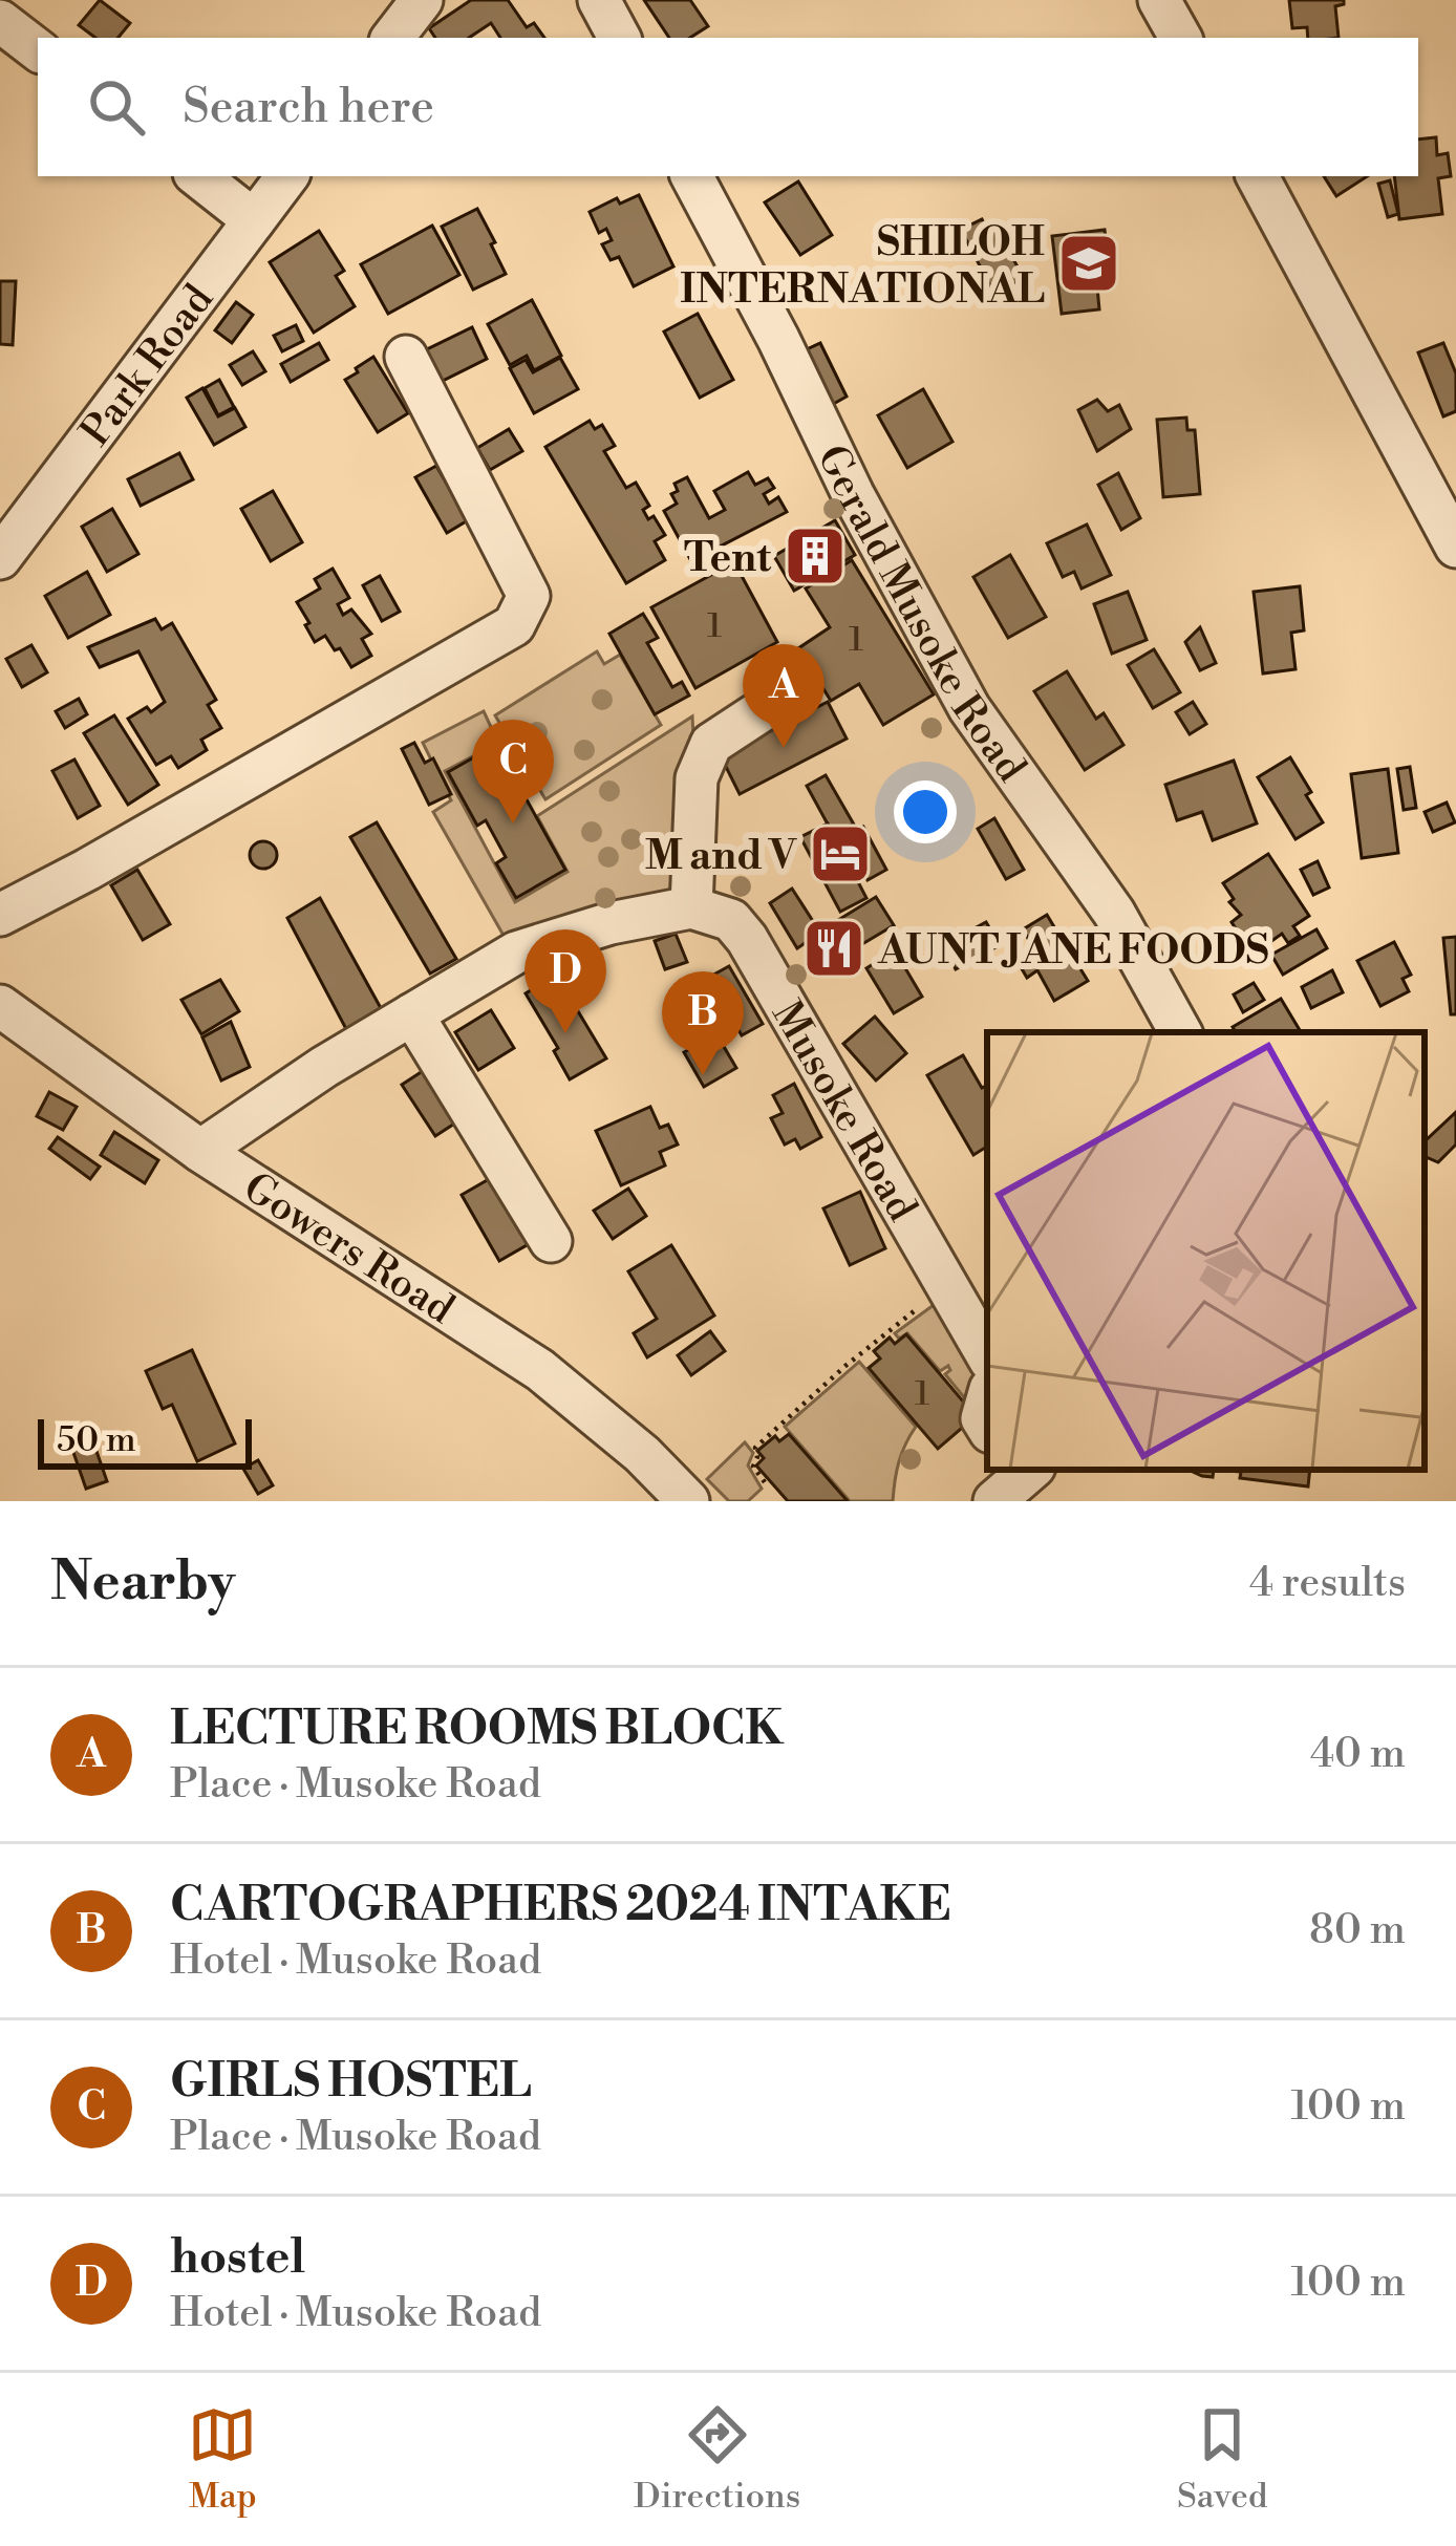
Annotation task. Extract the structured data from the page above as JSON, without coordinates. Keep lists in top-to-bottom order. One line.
{"streets":{"street":["Park Road","Gerald Musoke Road","Musoke Road","Gowers Road"]},"places":{"school or university":["SHILOH INTERNATIONAL"],"building":["Tent"],"hotel":["M and V"],"restaurant":["AUNT JANE FOODS"]},"house_numbers":["1","1","1"],"scale_bar":"50 m","page":{"search":"Search here","pins":["A","C","D","B"],"scale":"50 m","heading":["Nearby","4 results"],"list":[{"mark":"A","name":"LECTURE ROOMS BLOCK","note":"Place · Musoke Road","value":"40 m"},{"mark":"B","name":"CARTOGRAPHERS 2024 INTAKE","note":"Hotel · Musoke Road","value":"80 m"},{"mark":"C","name":"GIRLS HOSTEL","note":"Place · Musoke Road","value":"100 m"},{"mark":"D","name":"hostel","note":"Hotel · Musoke Road","value":"100 m"}],"nav":["Map","Directions","Saved"]}}
